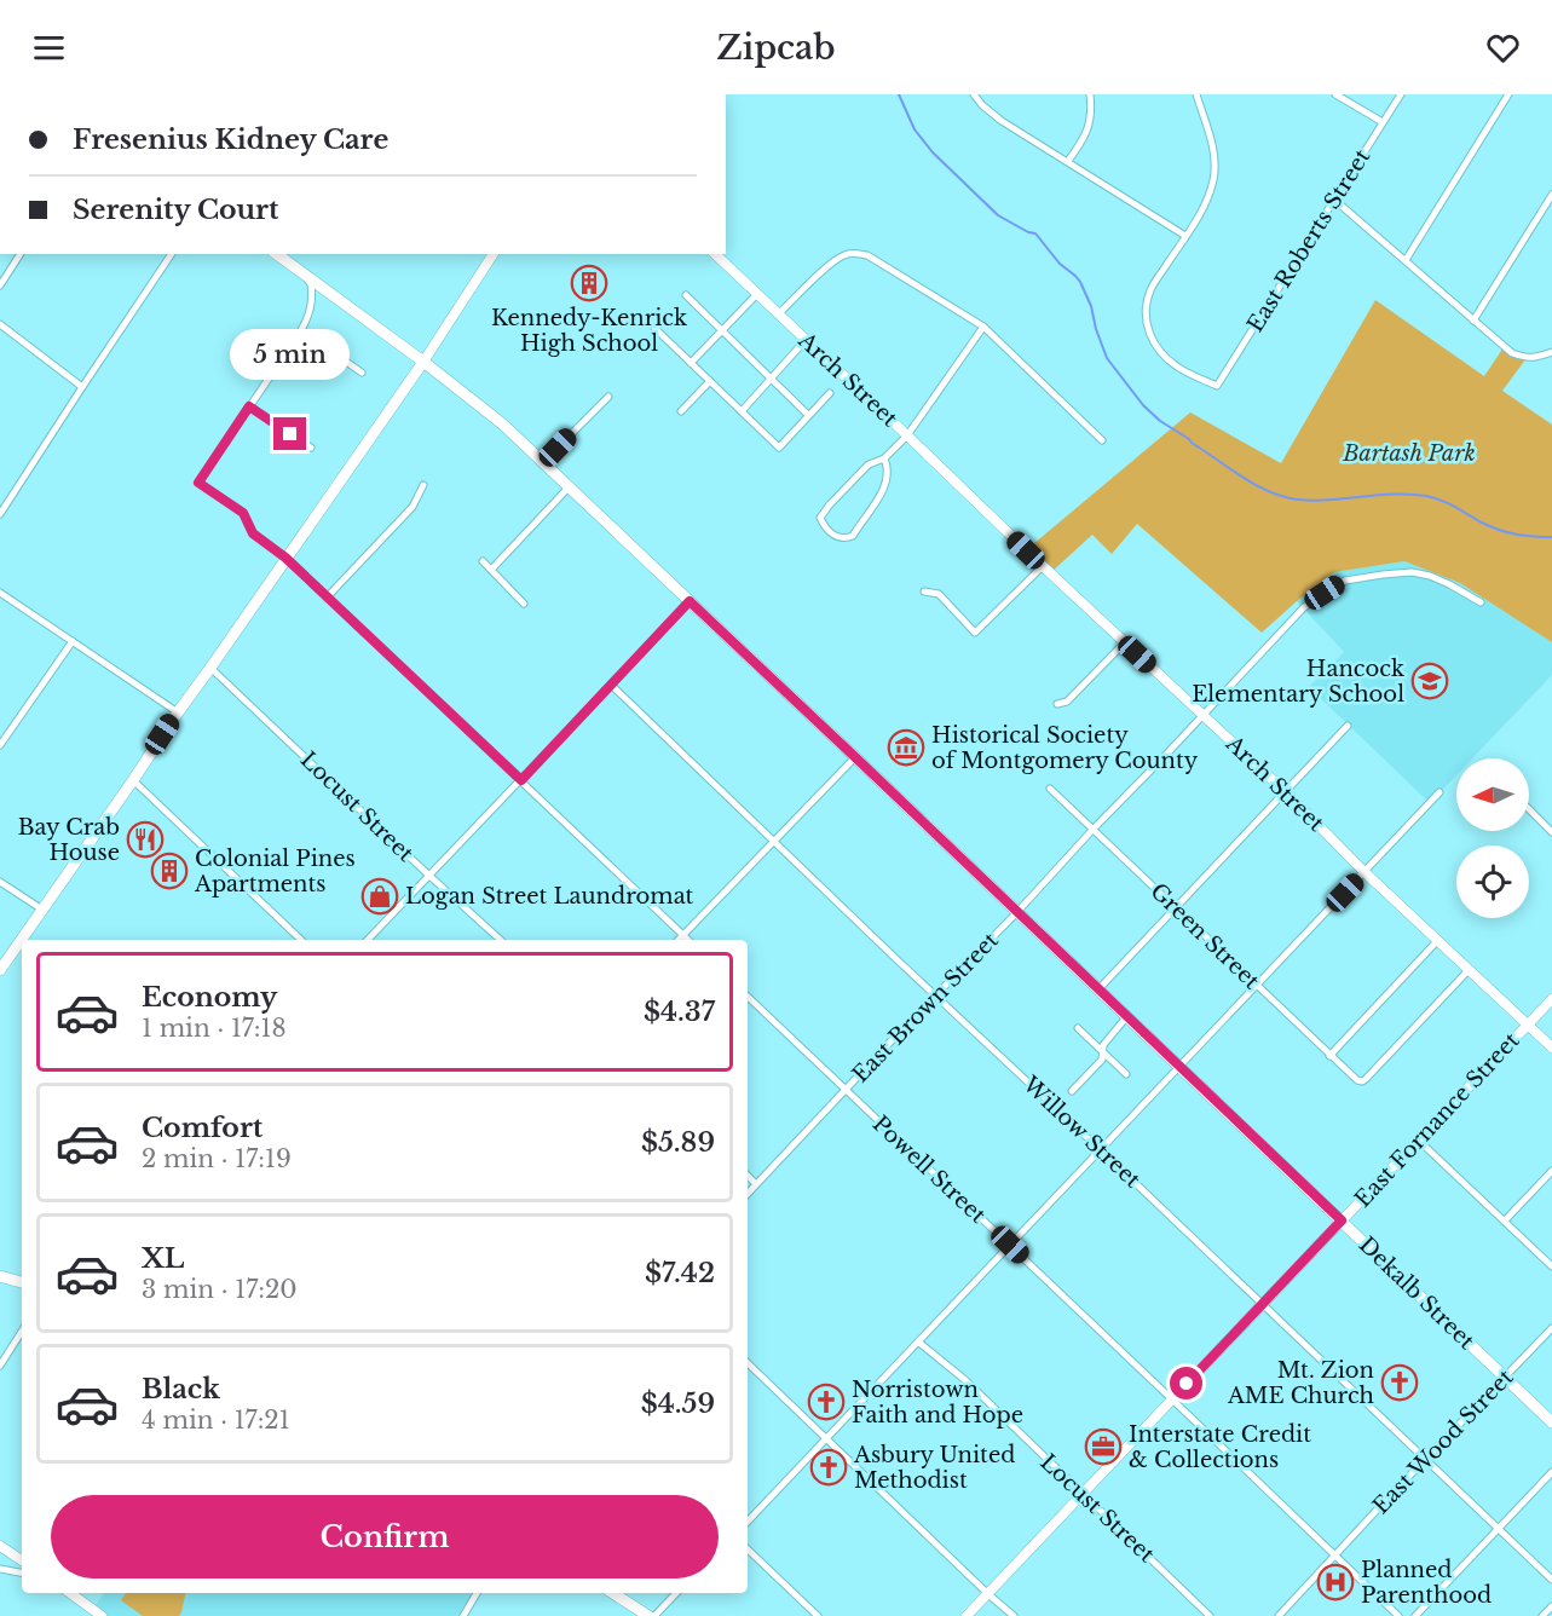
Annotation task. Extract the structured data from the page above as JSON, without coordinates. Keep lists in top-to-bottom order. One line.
{"streets":{"highway":["Dekalb Street"],"street":["East Roberts Street","Arch Street","Locust Street","Green Street","East Brown Street","East Fornance Street","Willow Street","Powell Street","East Wood Street"]},"crossings":[["Arch Street","Green Street"],["Arch Street","East Brown Street"],["Arch Street","East Fornance Street"],["Locust Street","East Fornance Street"],["Green Street","East Brown Street"],["East Brown Street","Willow Street"],["East Brown Street","Powell Street"],["East Brown Street","Dekalb Street"],["East Fornance Street","Willow Street"],["East Fornance Street","Powell Street"],["East Fornance Street","Dekalb Street"],["Willow Street","East Wood Street"],["Powell Street","East Wood Street"],["Dekalb Street","East Wood Street"]],"parks":["Bartash Park"],"places":{"building":["Kennedy-Kenrick High School","Colonial Pines Apartments"],"school or university":["Hancock Elementary School"],"museum":["Historical Society of Montgomery County"],"restaurant":["Bay Crab House"],"shop":["Logan Street Laundromat"],"church":["Mt. Zion AME Church","Norristown Faith and Hope","Asbury United Methodist"],"office":["Interstate Credit & Collections"],"hospital":["Planned Parenthood"]},"north":"left","page":{"header":"Zipcab","banner":["Fresenius Kidney Care","Serenity Court"],"bubble":"5 min","list":[{"name":"Economy","note":"1 min · 17:18","value":"$4.37"},{"name":"Comfort","note":"2 min · 17:19","value":"$5.89"},{"name":"XL","note":"3 min · 17:20","value":"$7.42"},{"name":"Black","note":"4 min · 17:21","value":"$4.59"}],"buttons":"Confirm"}}
